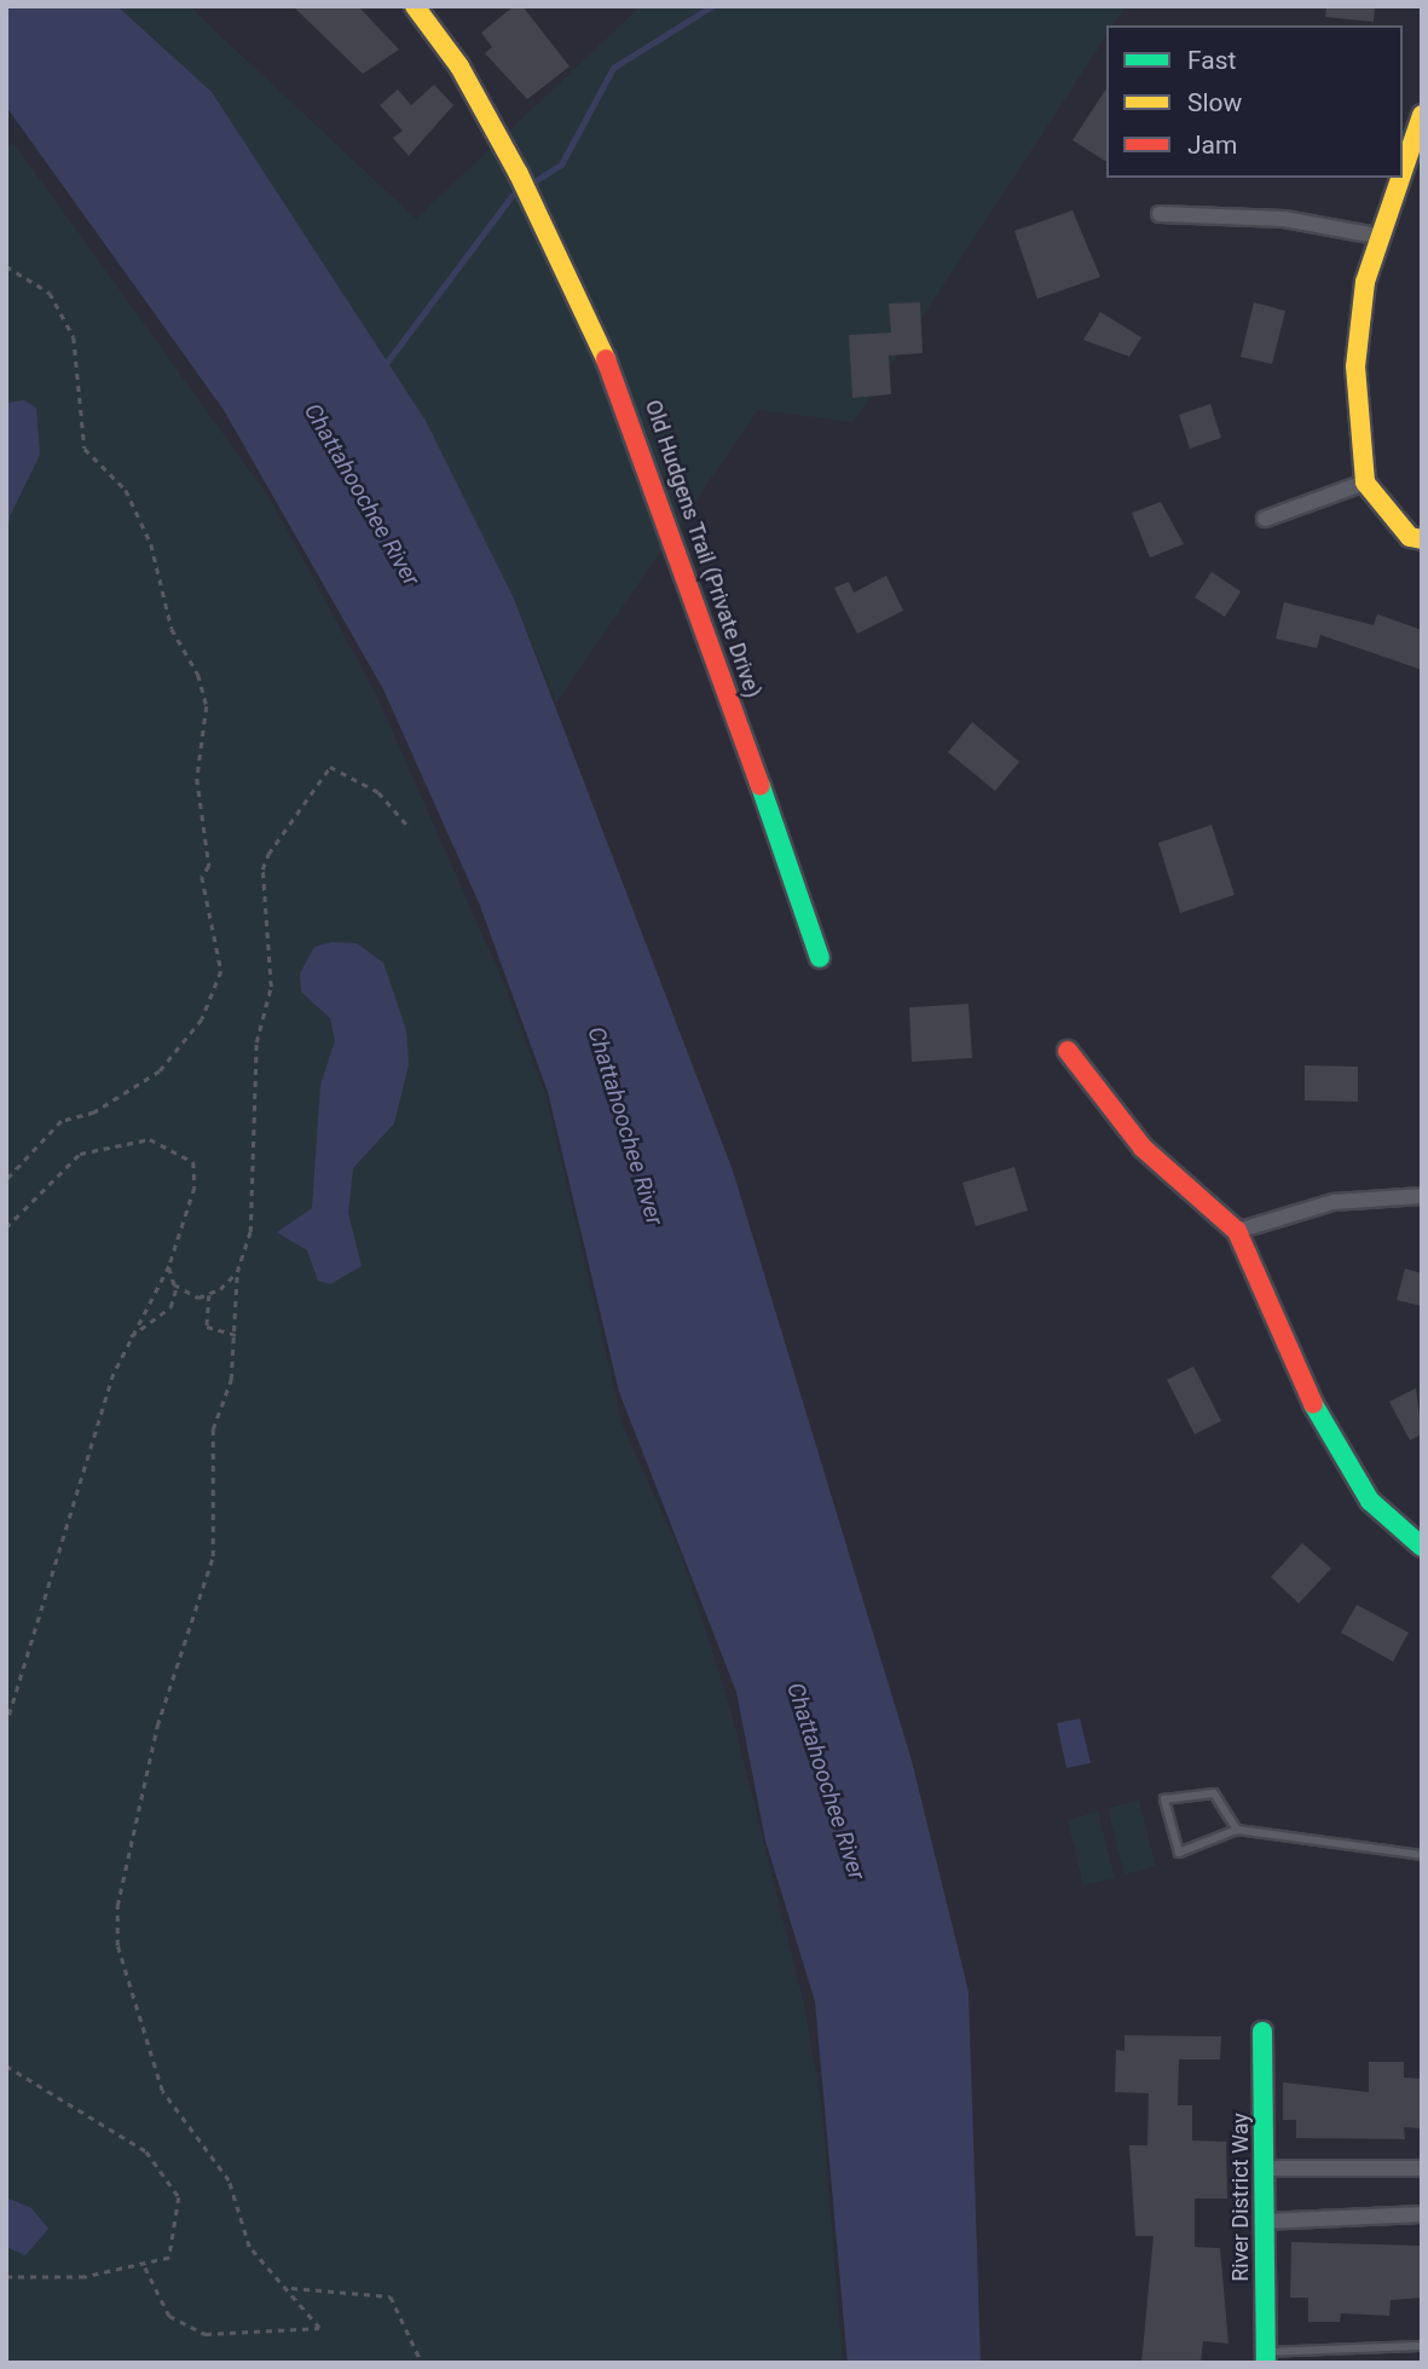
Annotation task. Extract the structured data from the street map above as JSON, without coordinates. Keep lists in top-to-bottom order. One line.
{"streets":{"street":["Old Hudgens Trail (Private Drive)","River District Way"]},"water":["Chattahoochee River"],"legend":["Fast","Slow","Jam"]}
